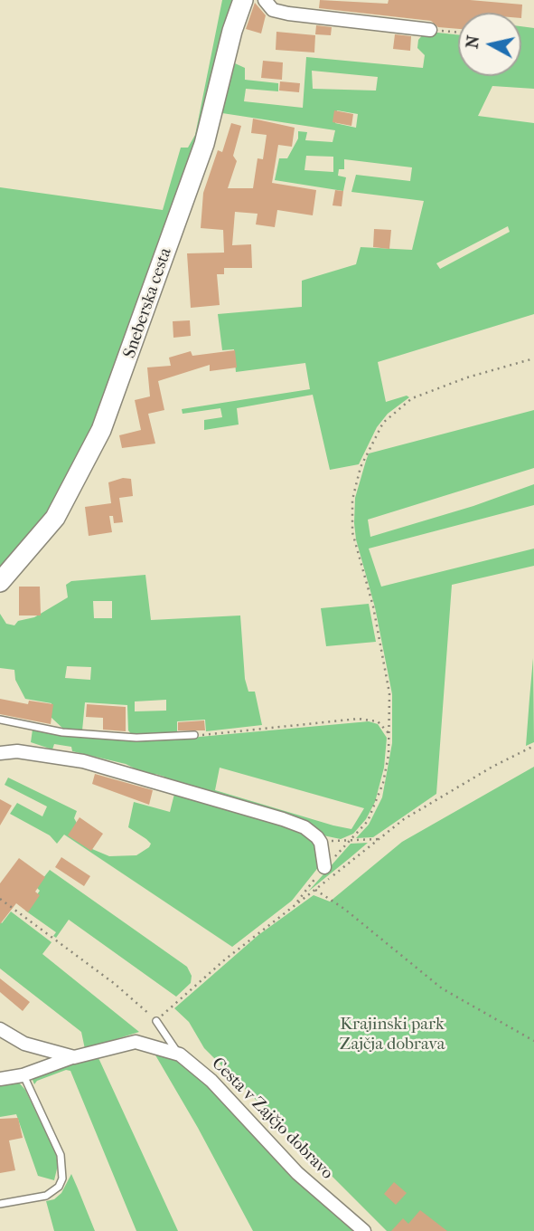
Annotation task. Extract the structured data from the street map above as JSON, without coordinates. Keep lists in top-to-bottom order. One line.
{"streets":{"street":["Sneberska cesta","Cesta v Zajčjo dobravo"]},"parks":["Krajinski park Zajčja dobrava"],"north":"left"}
